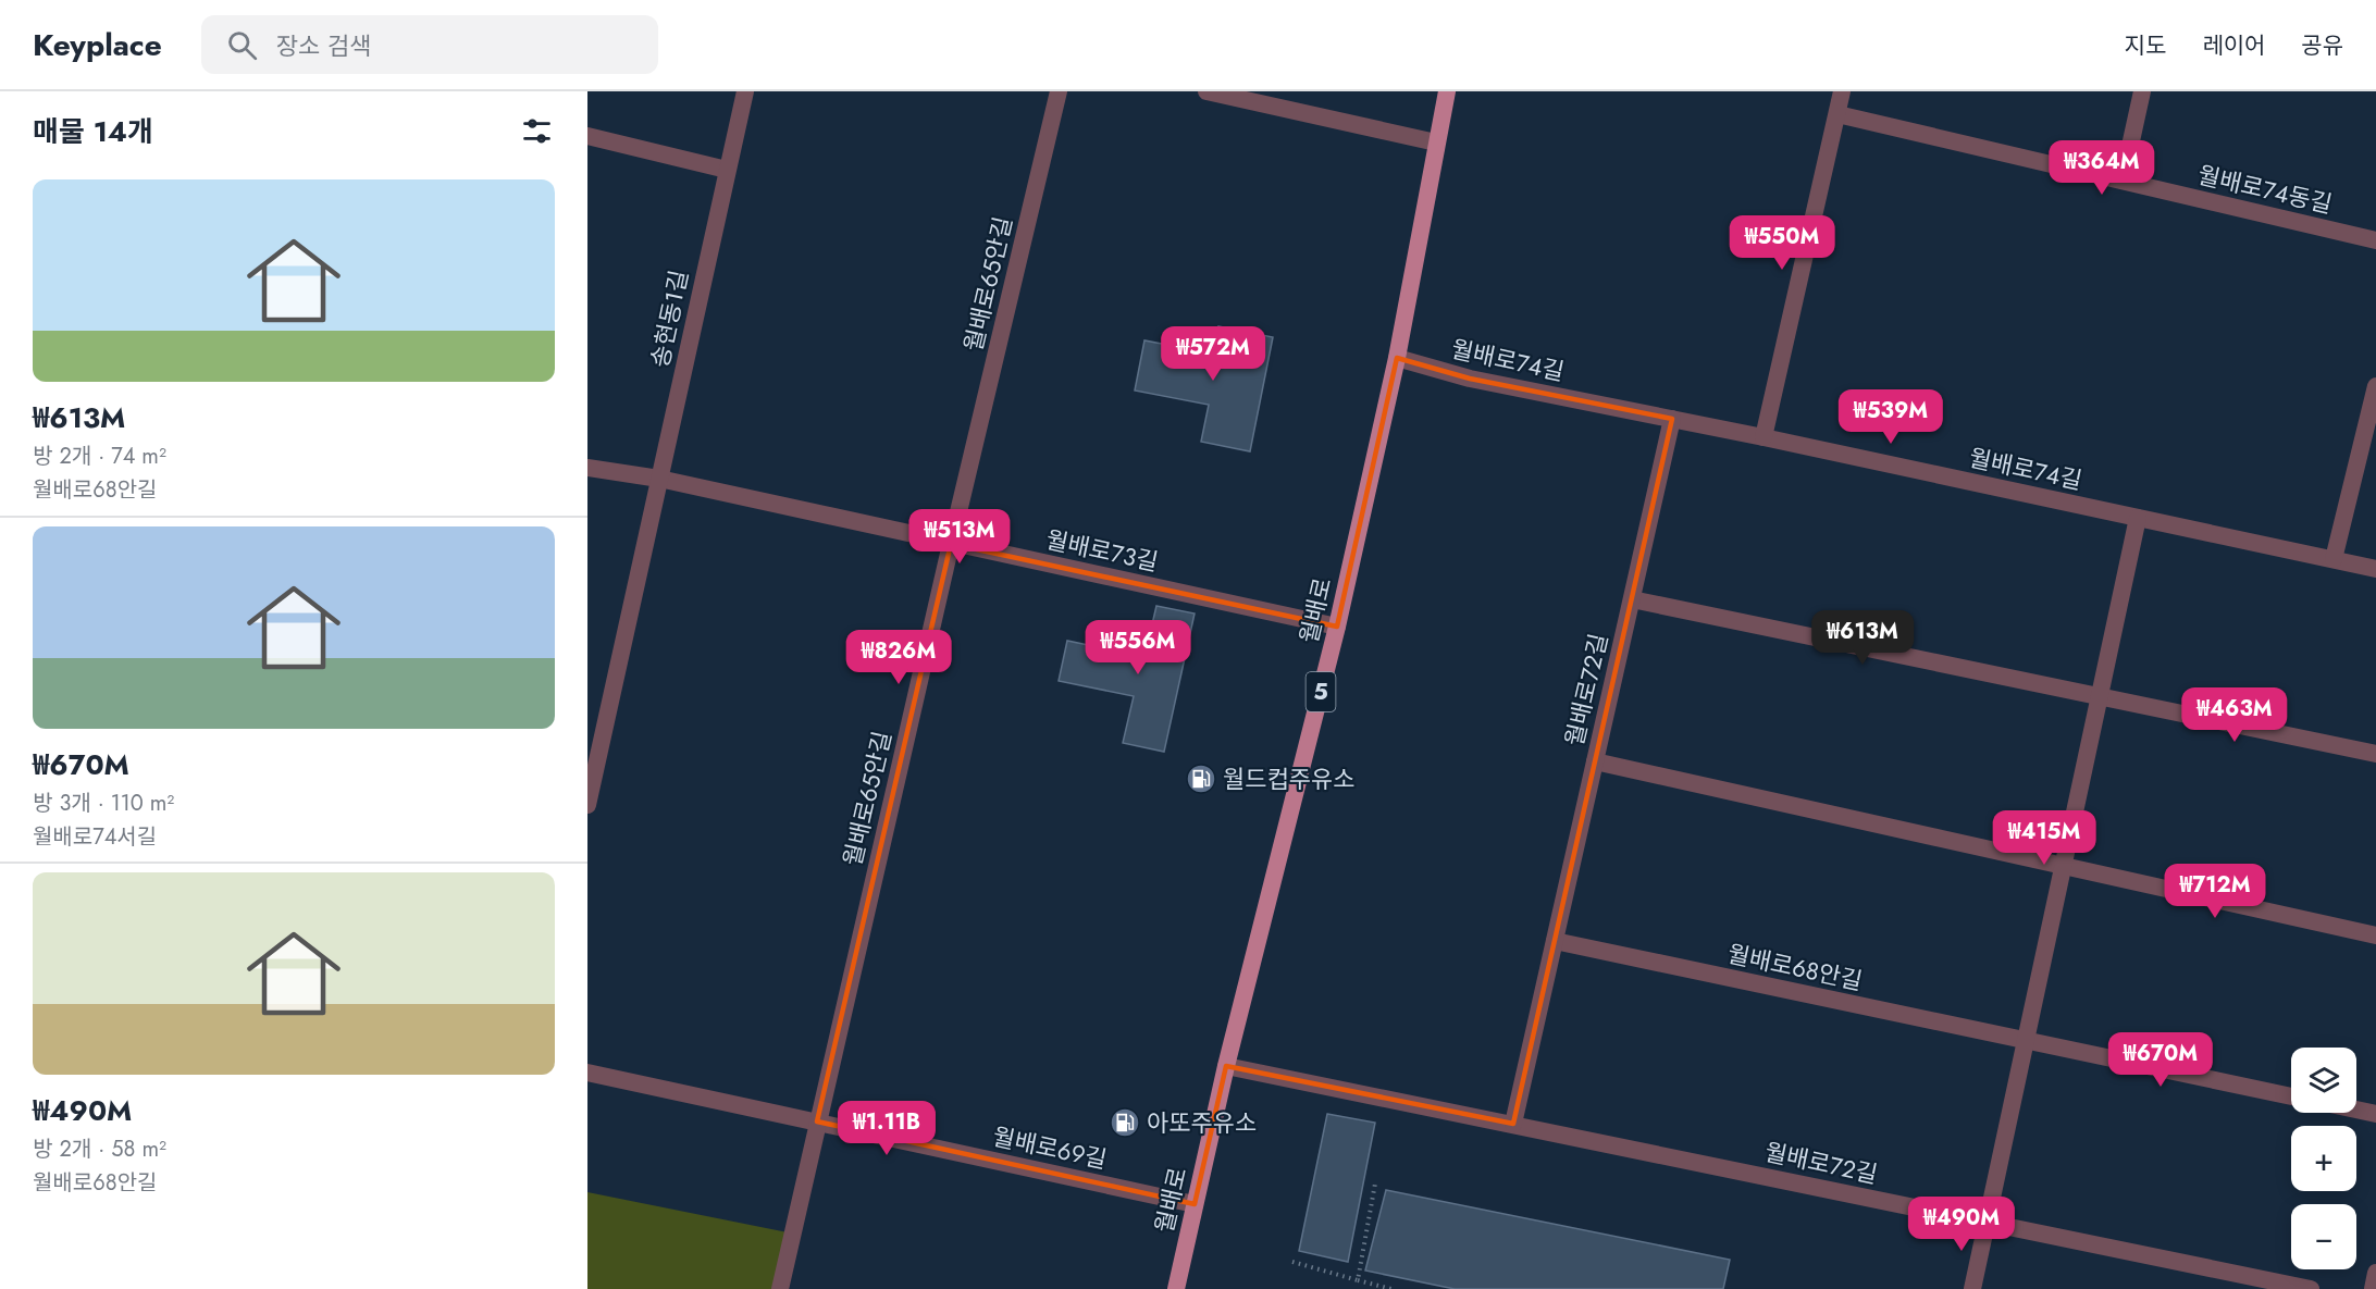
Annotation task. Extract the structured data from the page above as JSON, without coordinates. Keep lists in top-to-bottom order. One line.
{"streets":{"main road":["월배로","5"],"street":["월배로74동길","월배로65안길","송현동1길","월배로74길","월배로73길","월배로72길","월배로68안길","월배로69길"]},"crossings":[["월배로65안길","월배로73길"],["월배로65안길","월배로69길"],["송현동1길","월배로73길"],["월배로74길","월배로"],["월배로74길","월배로72길"],["월배로73길","월배로"],["월배로","월배로72길"],["월배로","월배로69길"],["월배로72길","월배로68안길"]],"places":{"fuel station":["월드컵주유소","아또주유소"]},"page":{"header":"Keyplace","search":"장소 검색","nav":["지도","레이어","공유"],"heading":"매물 14개","price":["₩364M","₩550M","₩572M","₩539M","₩513M","₩613M","₩556M","₩826M","₩463M","₩415M","₩712M","₩670M","₩1.11B","₩490M"],"list":[{"name":"₩613M","note":"방 2개 · 74 m² · 월배로68안길"},{"name":"₩670M","note":"방 3개 · 110 m² · 월배로74서길"},{"name":"₩490M","note":"방 2개 · 58 m² · 월배로68안길"}],"map_buttons":["+","−"]}}
